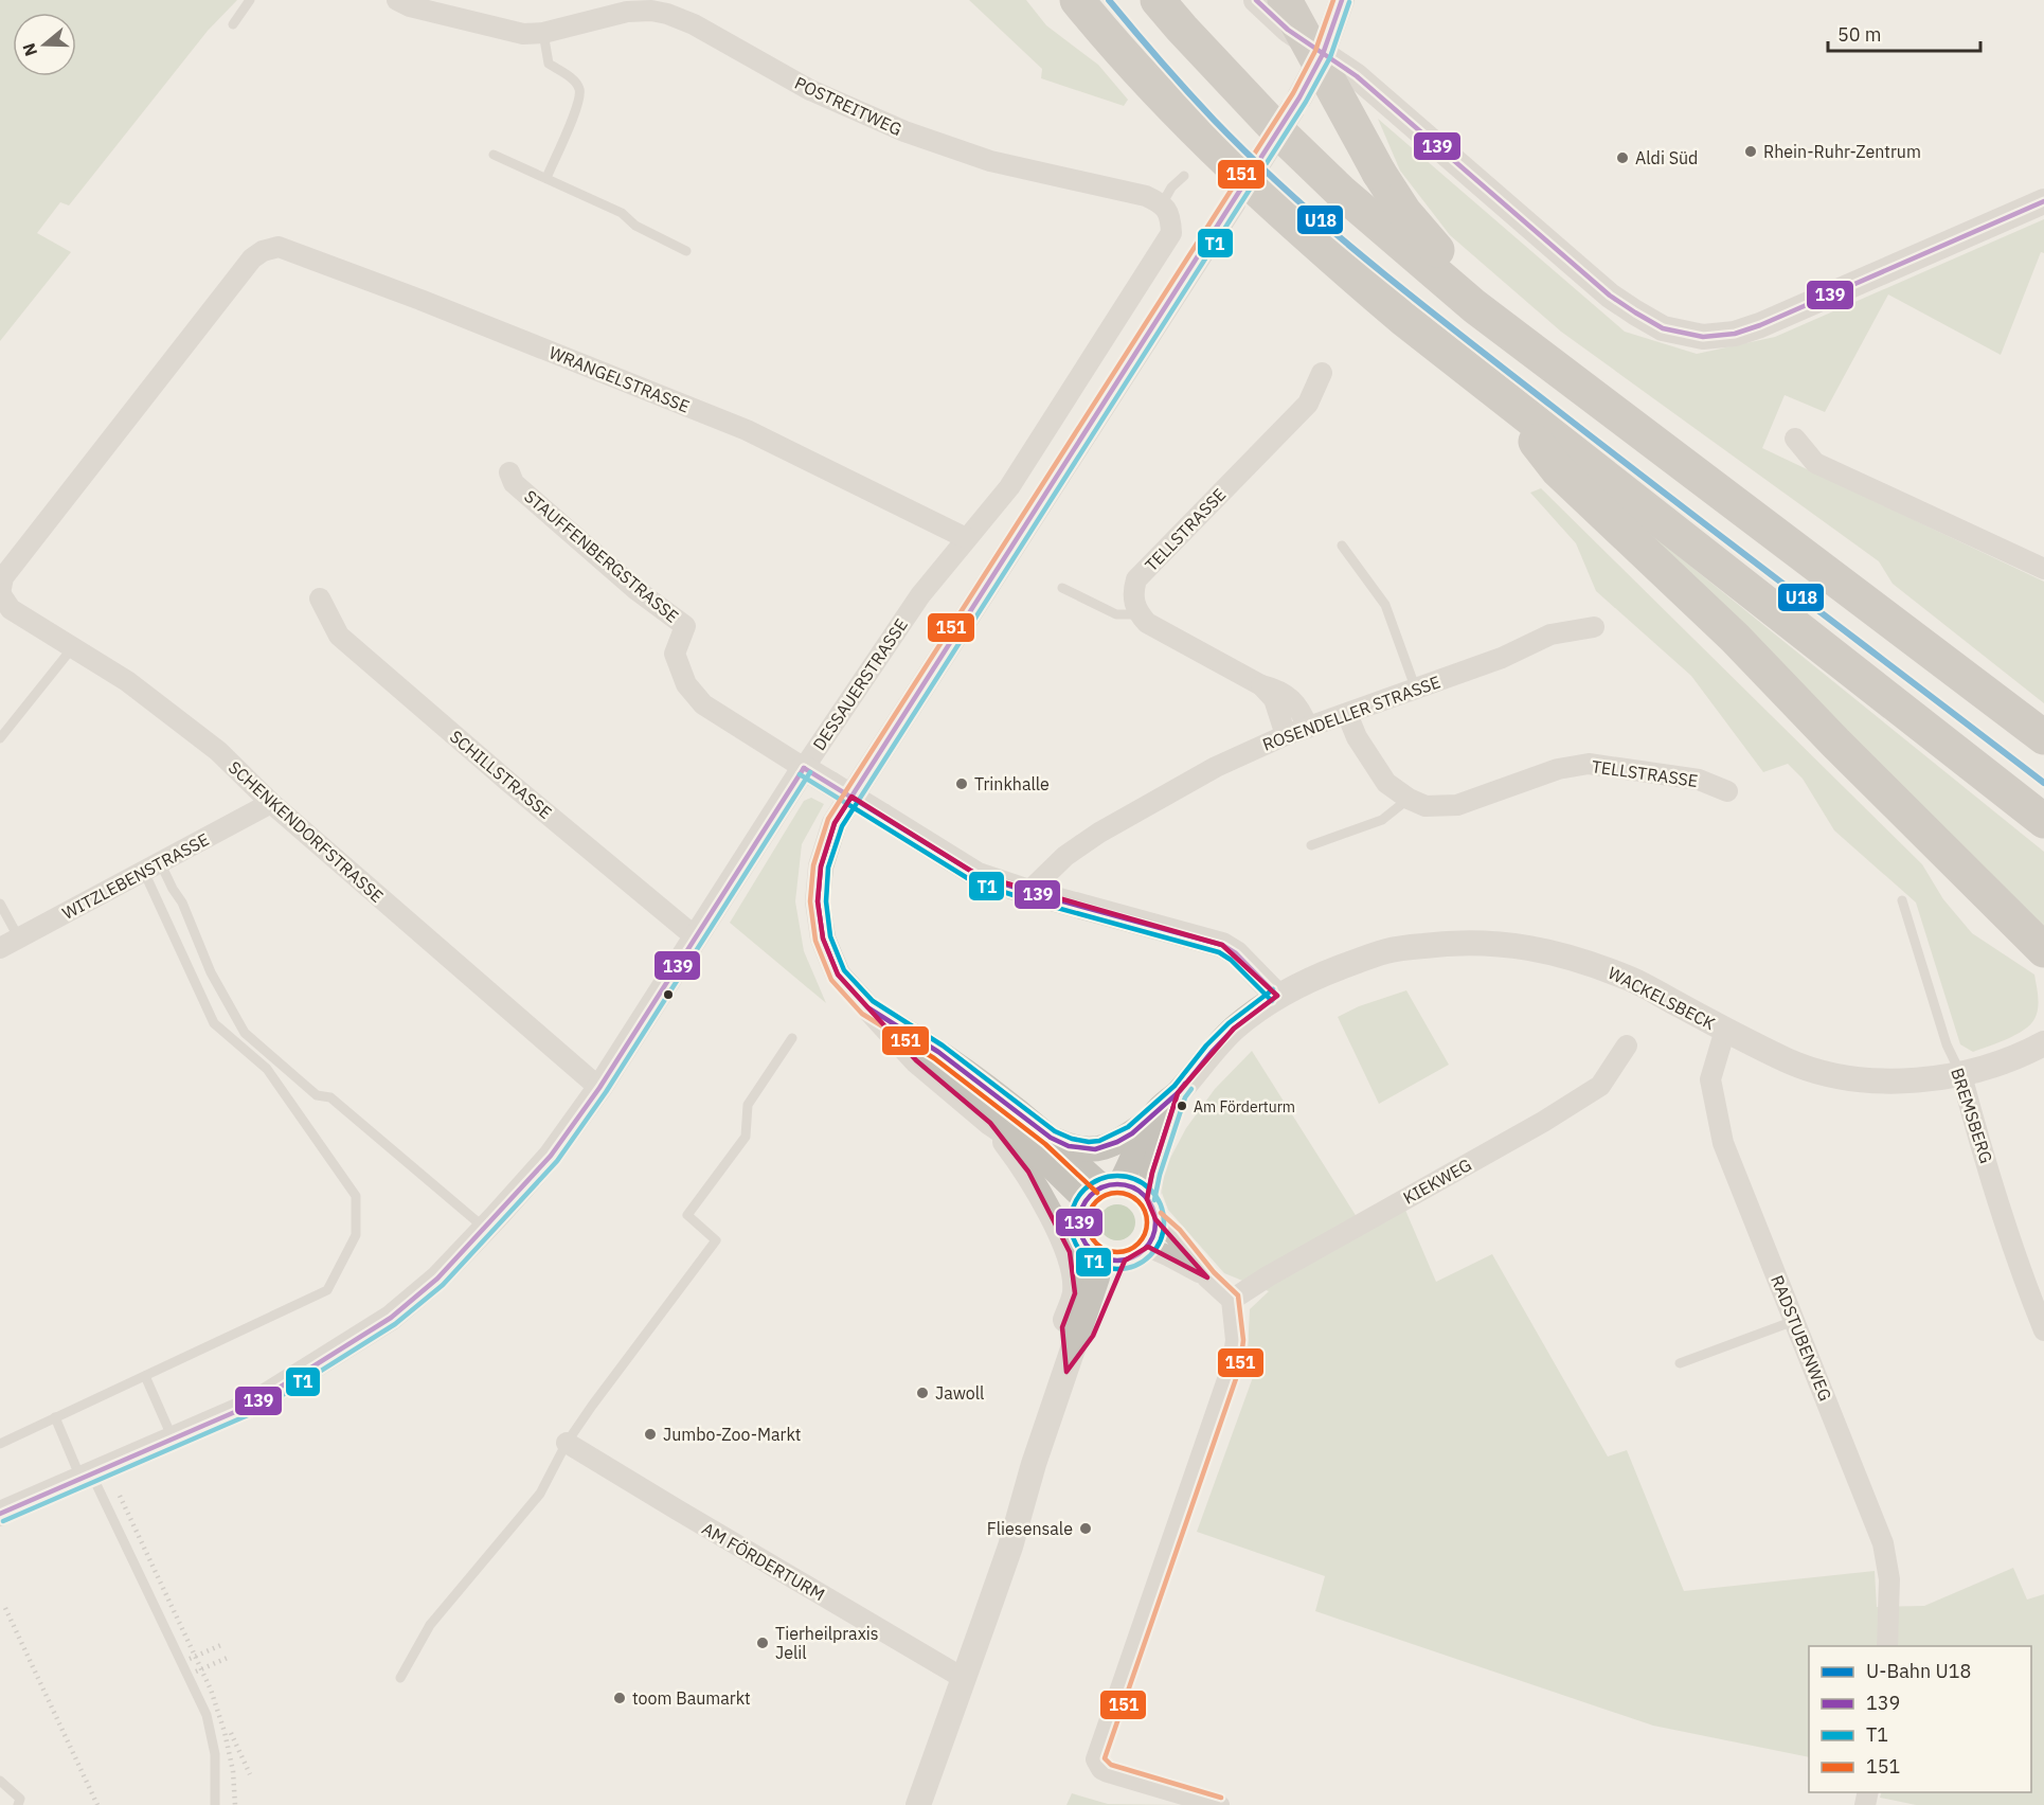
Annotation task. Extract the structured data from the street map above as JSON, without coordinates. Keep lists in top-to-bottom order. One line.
{"streets":{"street":["POSTREITWEG","WRANGELSTRASSE","TELLSTRASSE","STAUFFENBERGSTRASSE","DESSAUERSTRASSE","ROSENDELLER STRASSE","SCHILLSTRASSE","SCHENKENDORFSTRASSE","WITZLEBENSTRASSE","WACKELSBECK","BREMSBERG","KIEKWEG","RADSTUBENWEG","AM FÖRDERTURM"]},"crossings":[["POSTREITWEG","DESSAUERSTRASSE"],["WRANGELSTRASSE","DESSAUERSTRASSE"],["WRANGELSTRASSE","SCHENKENDORFSTRASSE"],["TELLSTRASSE","ROSENDELLER STRASSE"],["STAUFFENBERGSTRASSE","DESSAUERSTRASSE"],["DESSAUERSTRASSE","SCHILLSTRASSE"],["DESSAUERSTRASSE","SCHENKENDORFSTRASSE"],["SCHENKENDORFSTRASSE","WITZLEBENSTRASSE"],["WACKELSBECK","BREMSBERG"],["WACKELSBECK","RADSTUBENWEG"]],"places":["Rhein-Ruhr-Zentrum","Aldi Süd","Trinkhalle","Am Förderturm","Jawoll","Jumbo-Zoo-Markt","Fliesensale","Tierheilpraxis Jelil","toom Baumarkt"],"lines":["metro line U18","transit line 139","transit line 151","transit line T1"],"legend":["U-Bahn U18","139","T1","151"],"scale_bar":"50 m","north":"left"}
